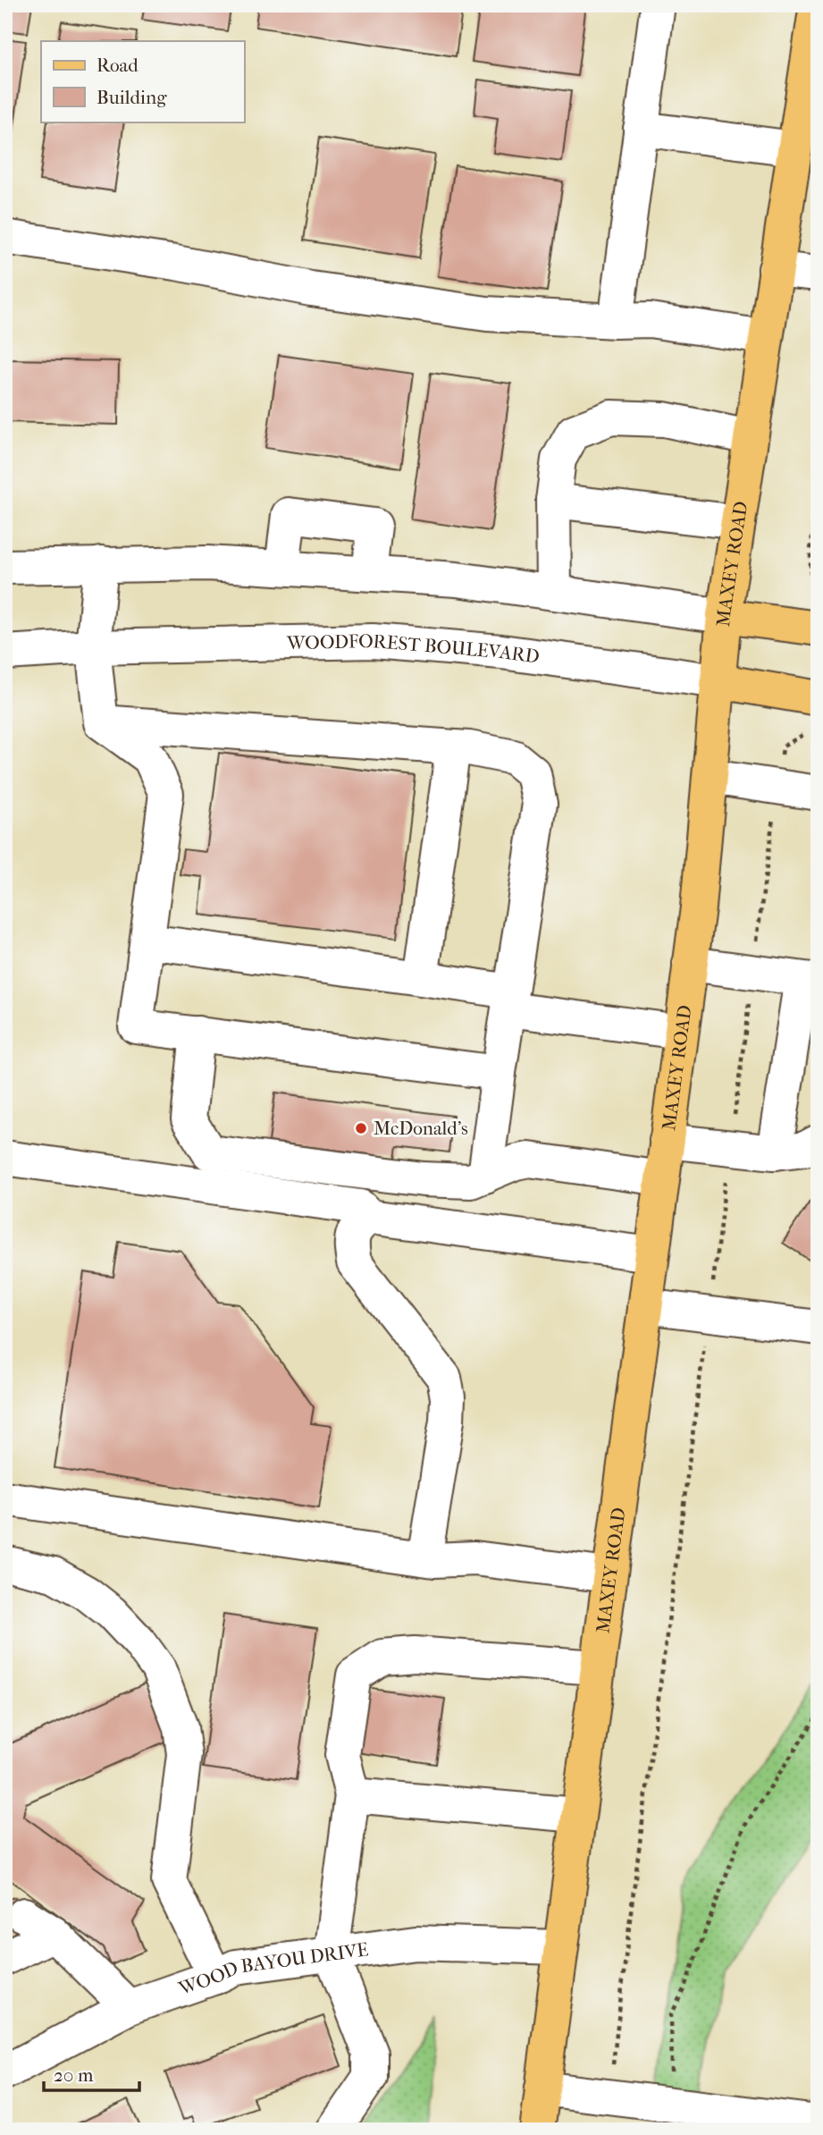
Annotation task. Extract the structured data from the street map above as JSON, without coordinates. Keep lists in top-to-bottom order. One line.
{"streets":{"main road":["MAXEY ROAD","WOODFOREST BOULEVARD"],"street":["WOOD BAYOU DRIVE"]},"crossings":[["MAXEY ROAD","WOODFOREST BOULEVARD"],["MAXEY ROAD","WOOD BAYOU DRIVE"]],"places":["McDonald's"],"legend":["Road","Building"],"scale_bar":"20 m"}
